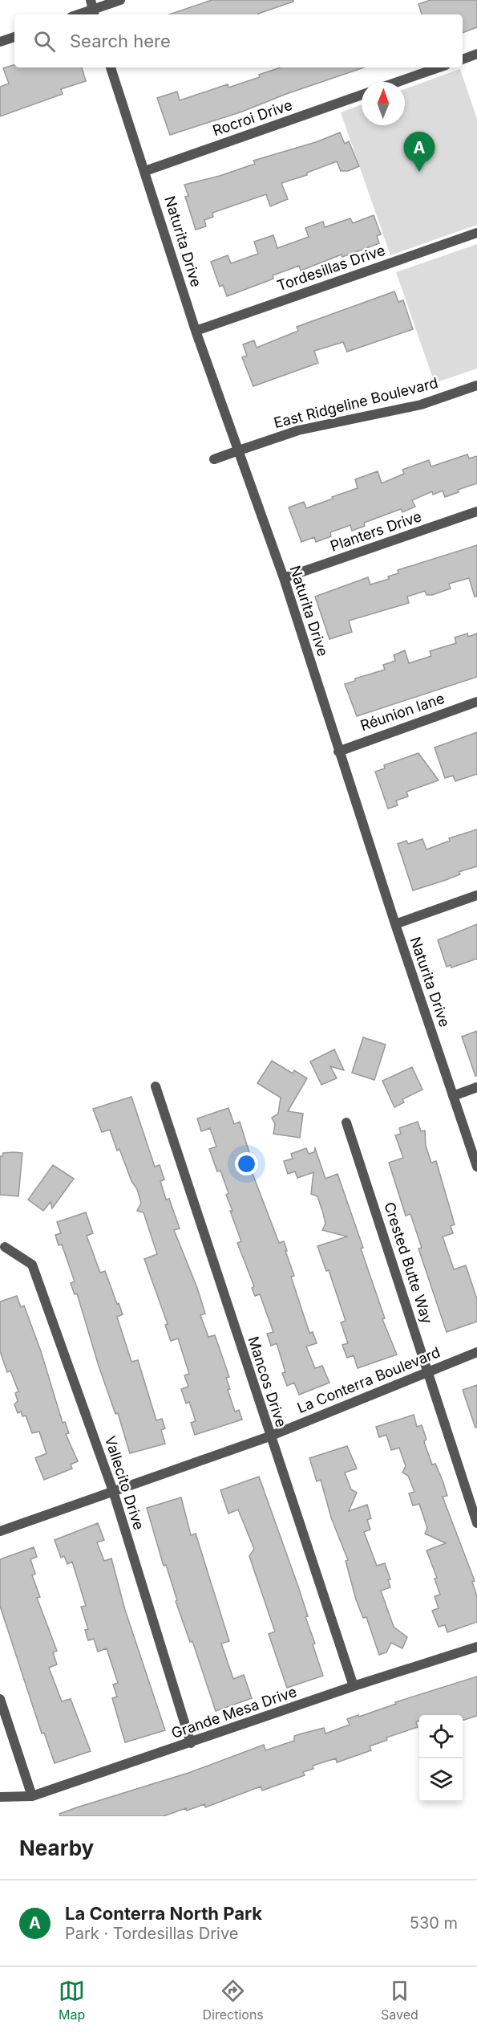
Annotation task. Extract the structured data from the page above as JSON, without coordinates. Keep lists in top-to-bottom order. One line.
{"streets":{"street":["Rocroi Drive","Naturita Drive","Tordesillas Drive","East Ridgeline Boulevard","Planters Drive","Réunion lane","Crested Butte Way","La Conterra Boulevard","Mancos Drive","Vallecito Drive","Grande Mesa Drive"]},"crossings":[["Rocroi Drive","Naturita Drive"],["Naturita Drive","Tordesillas Drive"],["Naturita Drive","East Ridgeline Boulevard"],["Naturita Drive","Planters Drive"],["Naturita Drive","Réunion lane"],["Crested Butte Way","La Conterra Boulevard"],["La Conterra Boulevard","Mancos Drive"],["La Conterra Boulevard","Vallecito Drive"],["Mancos Drive","Grande Mesa Drive"],["Vallecito Drive","Grande Mesa Drive"]],"north":"top","page":{"search":"Search here","pins":"A","heading":"Nearby","list":[{"mark":"A","name":"La Conterra North Park","note":"Park · Tordesillas Drive","value":"530 m"}],"nav":["Map","Directions","Saved"]}}
